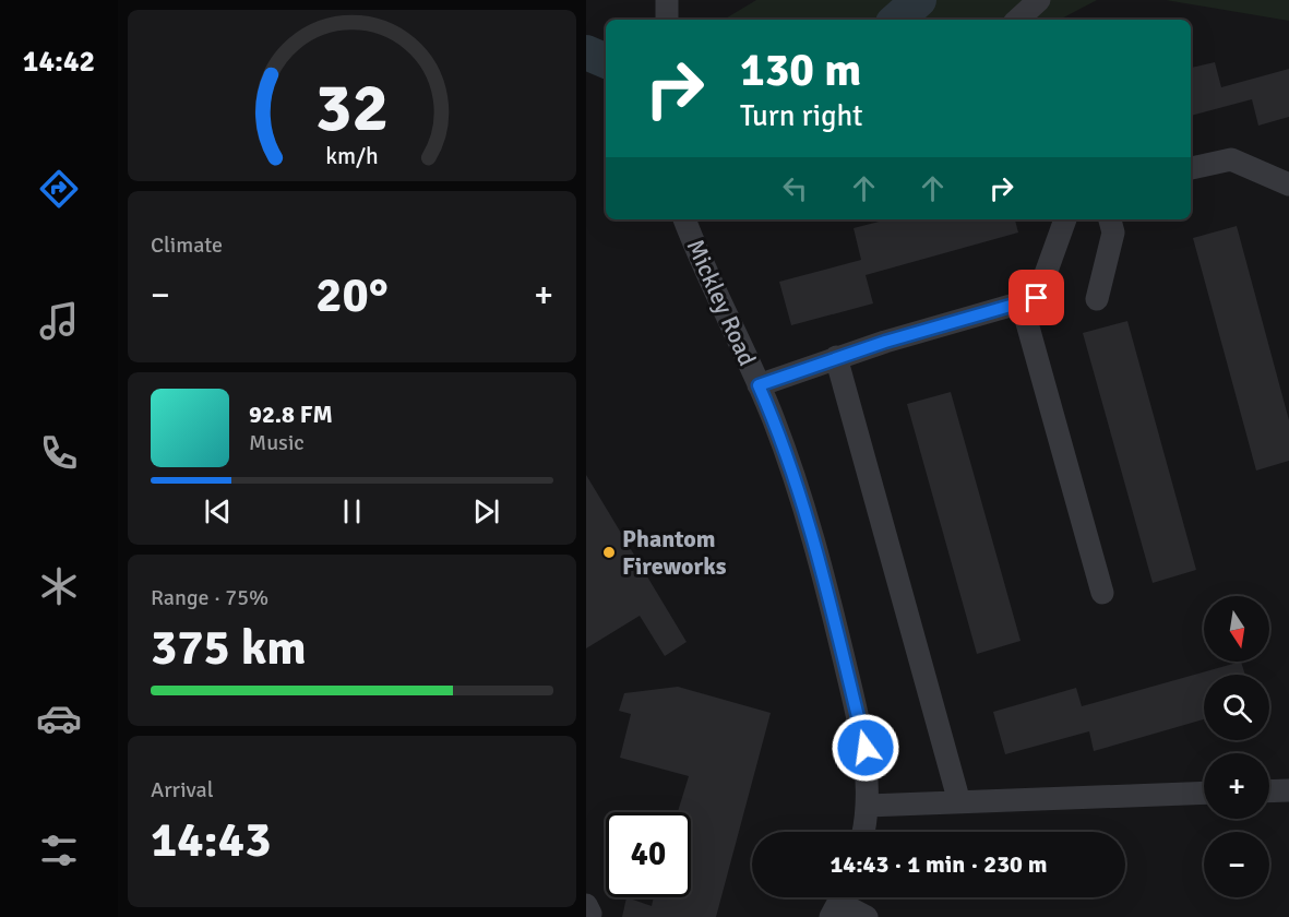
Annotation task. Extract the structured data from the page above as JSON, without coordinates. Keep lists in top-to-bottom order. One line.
{"streets":{"street":["Mickley Road"]},"places":["Phantom Fireworks"],"north":"bottom","page":{"tabs":"14:42","turn":["130 m","Turn right"],"tile":["Climate",["Range · 75%","375 km"],["Arrival","14:43"]],"heat":["−","20°","+"],"song":["92.8 FM","Music"],"map_buttons":["+","−"],"limit":"40","trip":"14:43 · 1 min · 230 m","gauge":["32","km/h"]}}
